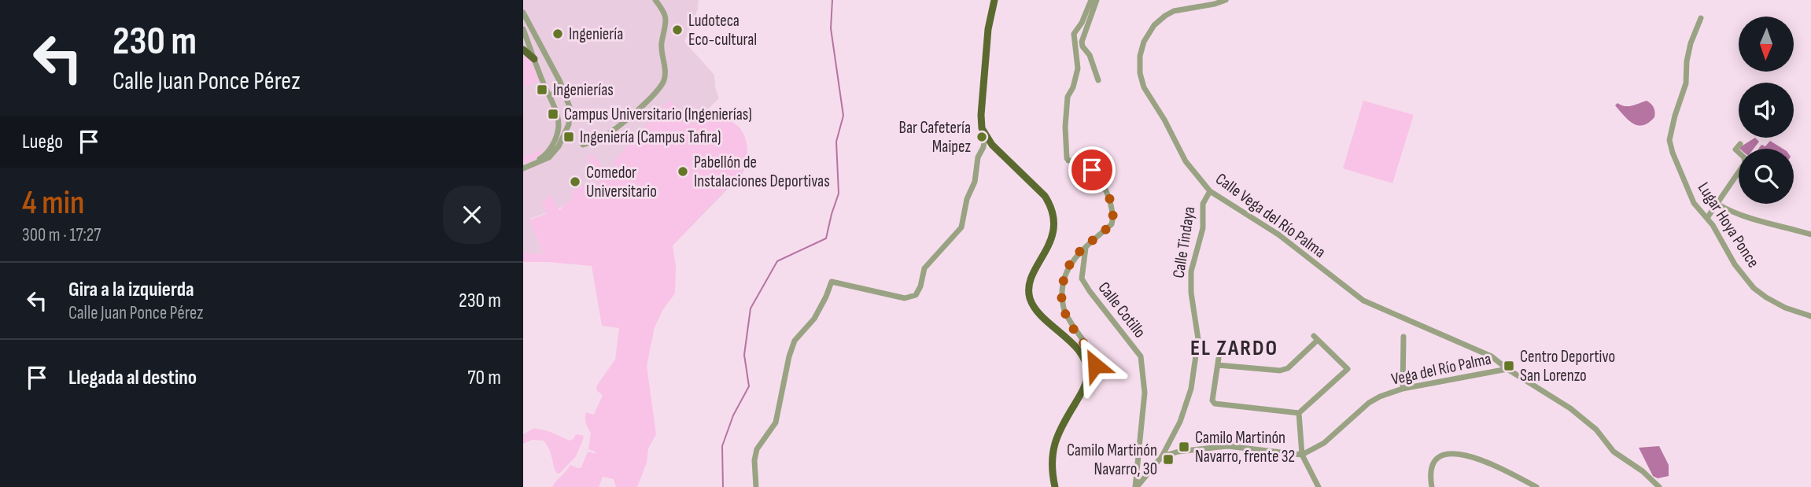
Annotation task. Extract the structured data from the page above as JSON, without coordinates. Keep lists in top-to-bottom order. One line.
{"streets":{"street":["Calle Vega del Río Palma","Lugar Hoya Ponce","Calle Tindaya","Calle Cotillo","Vega del Río Palma"]},"crossings":[["Calle Vega del Río Palma","Calle Tindaya"],["Calle Vega del Río Palma","Vega del Río Palma"],["Calle Tindaya","Calle Cotillo"]],"districts":["EL ZARDO"],"places":{"other":["Ludoteca Eco-cultural","Ingeniería","Bar Cafetería Maipez","Pabellón de Instalaciones Deportivas","Comedor Universitario"],"transit":["Ingenierías","Campus Universitario (Ingenierías)","Ingeniería (Campus Tafira)","Centro Deportivo San Lorenzo","Camilo Martinón Navarro, frente 32","Camilo Martinón Navarro, 30"]},"north":"bottom","page":{"turn":["230 m","Calle Juan Ponce Pérez"],"then":"Luego","heading":["4 min","300 m · 17:27"],"list":[{"name":"Gira a la izquierda","note":"Calle Juan Ponce Pérez","value":"230 m"},{"name":"Llegada al destino","value":"70 m"}]}}
